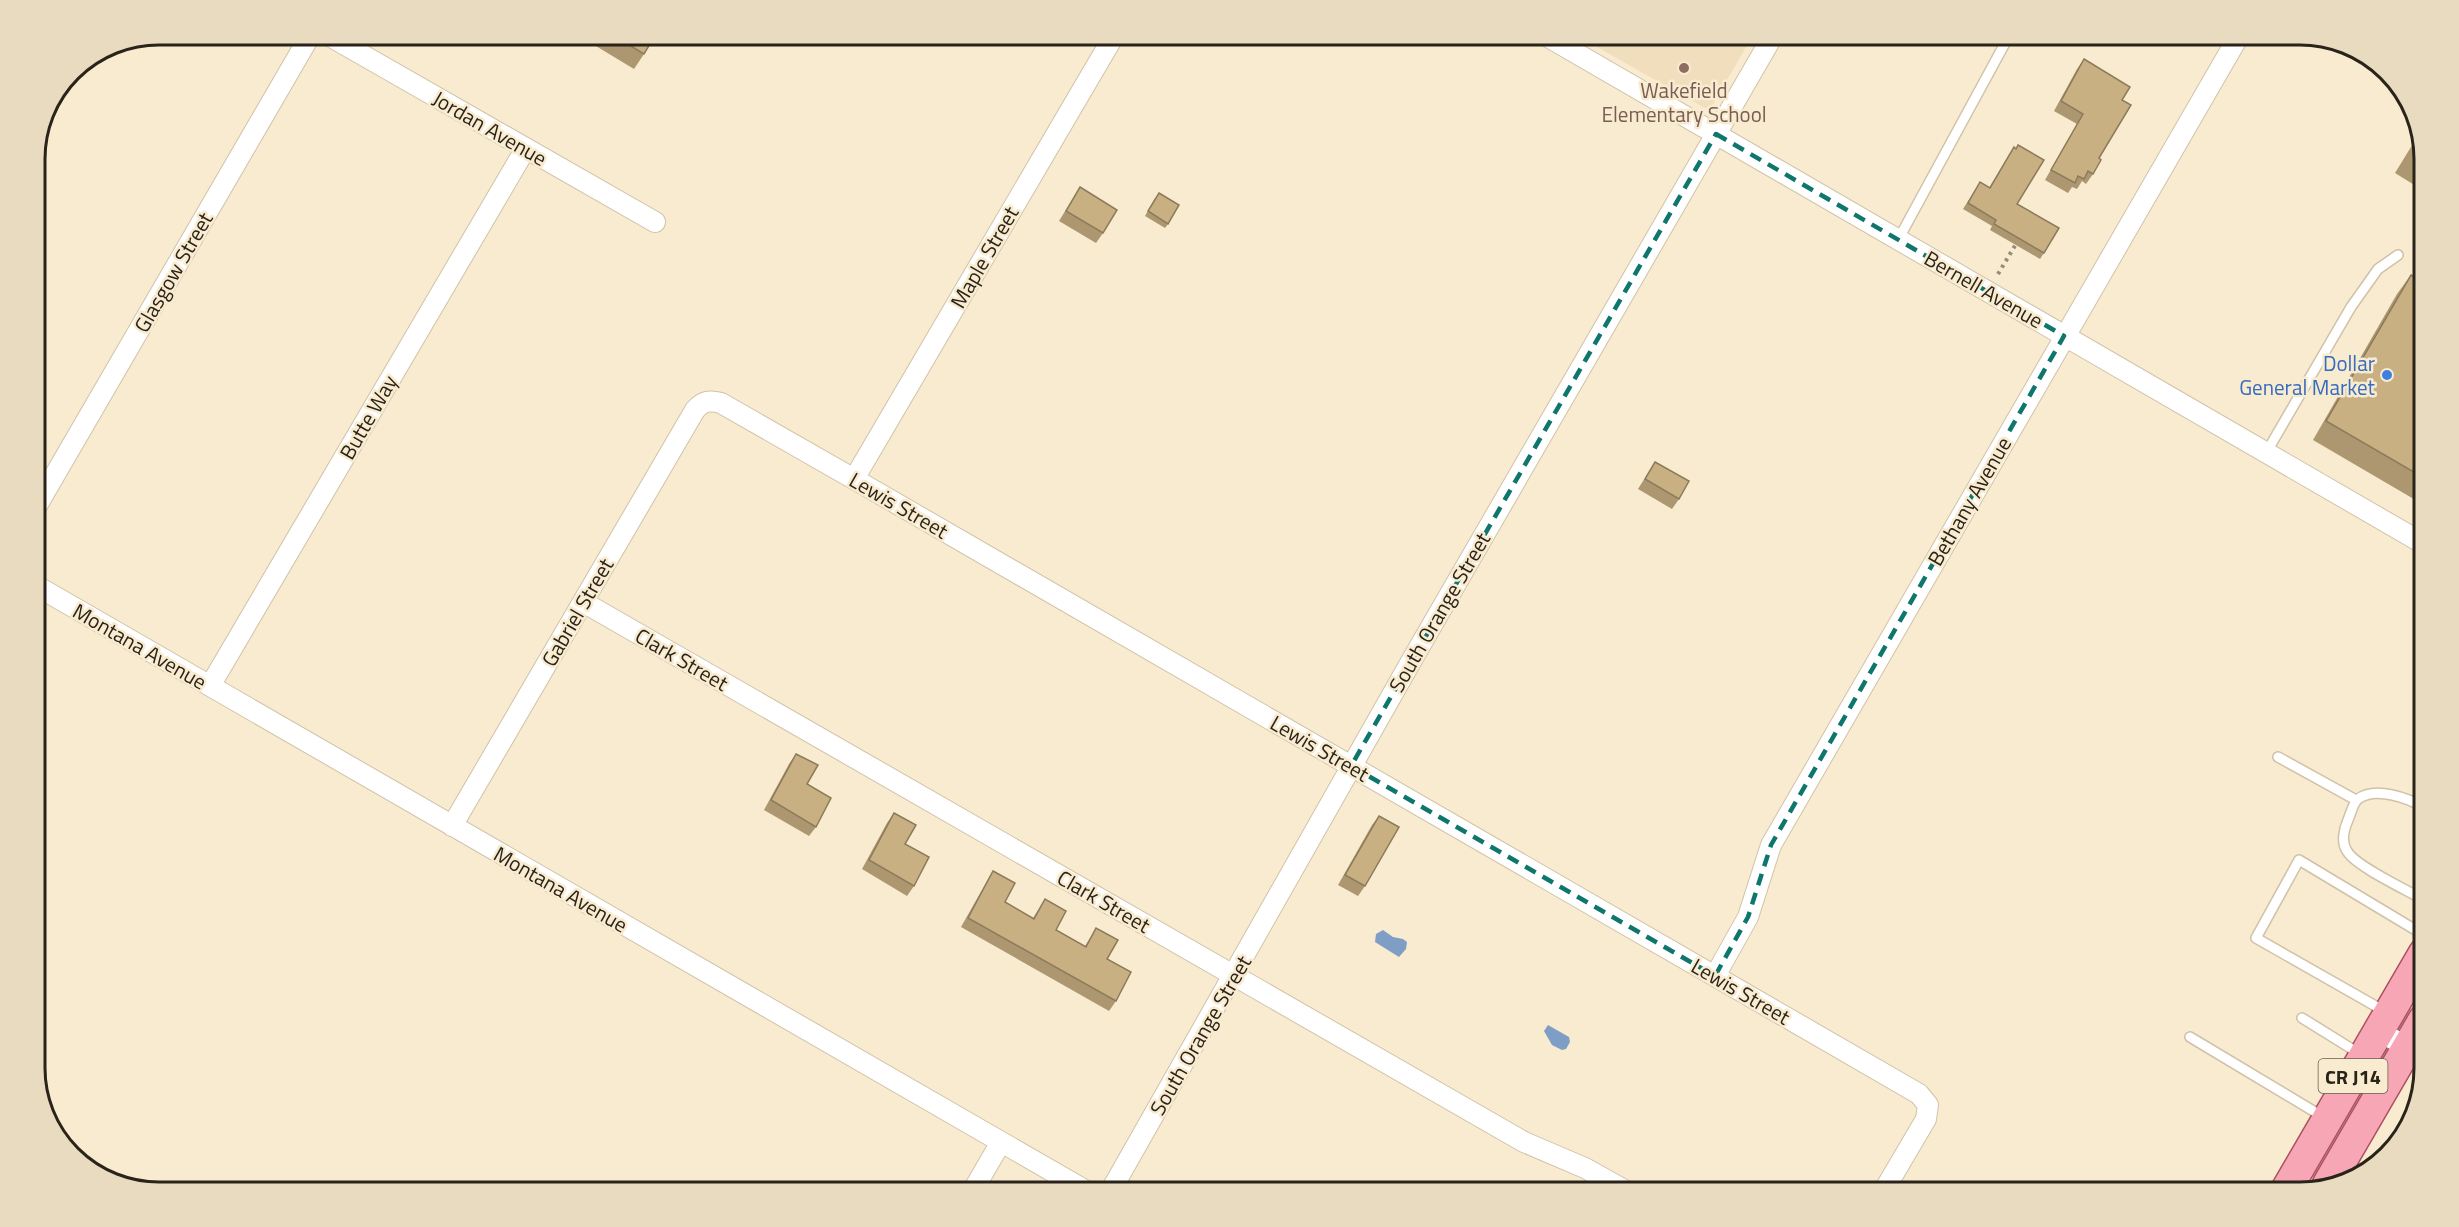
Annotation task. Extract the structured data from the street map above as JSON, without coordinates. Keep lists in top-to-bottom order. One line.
{"streets":{"main road":["CR J14"],"street":["Jordan Avenue","Maple Street","Glasgow Street","Bernell Avenue","Butte Way","Bethany Avenue","Lewis Street","Gabriel Street","South Orange Street","Montana Avenue","Clark Street"]},"crossings":[["Jordan Avenue","Butte Way"],["Maple Street","Lewis Street"],["Bernell Avenue","Bethany Avenue"],["Bernell Avenue","South Orange Street"],["Butte Way","Montana Avenue"],["Bethany Avenue","Lewis Street"],["Lewis Street","Gabriel Street"],["Lewis Street","South Orange Street"],["Gabriel Street","Montana Avenue"],["Gabriel Street","Clark Street"],["South Orange Street","Clark Street"]],"places":["Wakefield Elementary School","Dollar General Market"]}
